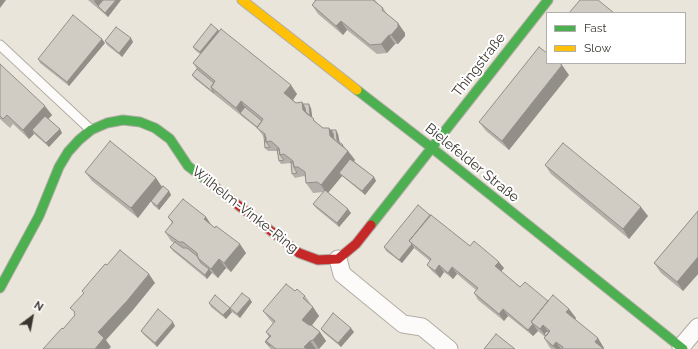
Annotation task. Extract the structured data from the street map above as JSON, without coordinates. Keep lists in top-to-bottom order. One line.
{"streets":{"street":["Thingstraße","Bielefelder Straße","Wilhelm-Vinke-Ring"]},"crossings":[["Thingstraße","Bielefelder Straße"]],"legend":["Fast","Slow"],"north":"top right"}
